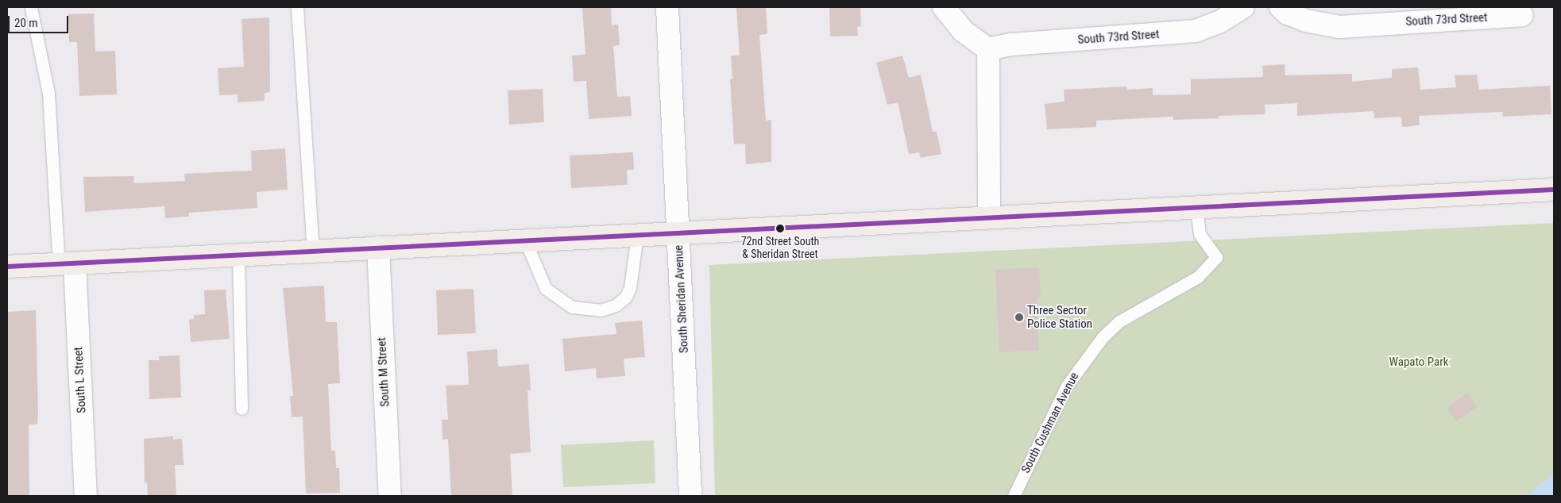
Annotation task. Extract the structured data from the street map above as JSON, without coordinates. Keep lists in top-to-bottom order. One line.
{"streets":{"street":["South 73rd Street","South Sheridan Avenue","South M Street","South L Street"],"lane":["South Cushman Avenue"]},"parks":["Wapato Park"],"places":["72nd Street South & Sheridan Street","Three Sector Police Station"],"scale_bar":"20 m"}
